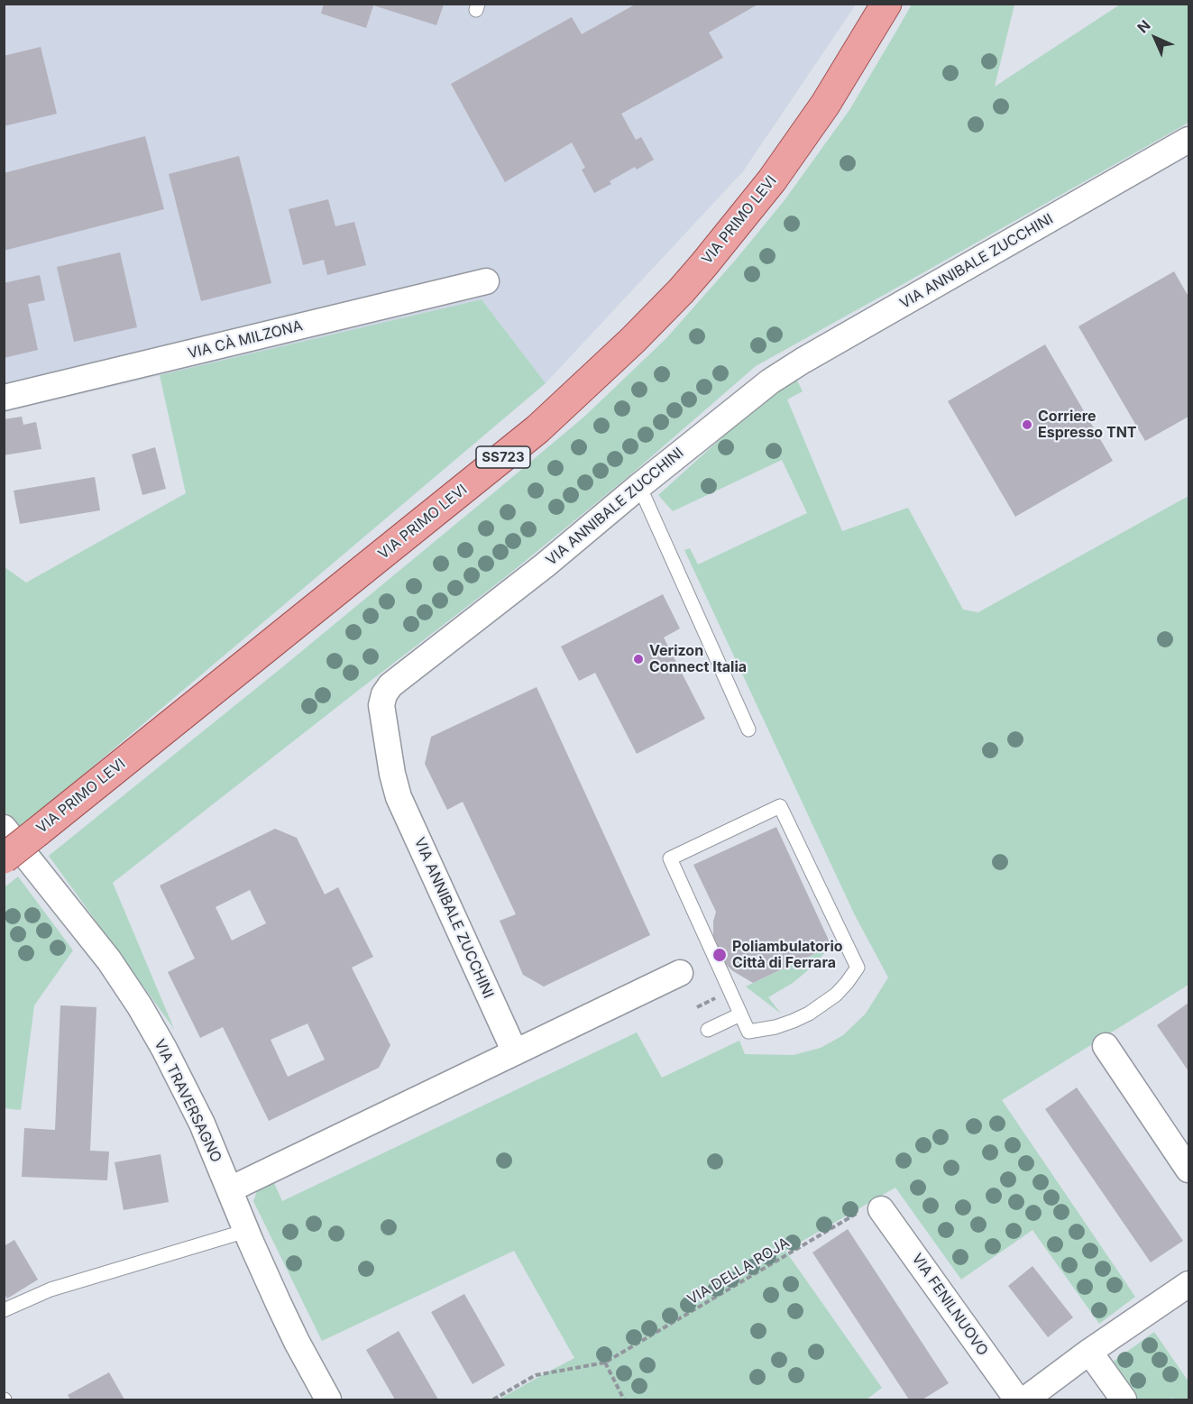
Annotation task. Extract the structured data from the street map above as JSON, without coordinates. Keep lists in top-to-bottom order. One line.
{"streets":{"main road":["VIA PRIMO LEVI","SS723"],"street":["VIA ANNIBALE ZUCCHINI","VIA CÀ MILZONA","VIA TRAVERSAGNO","VIA FENILNUOVO"],"path":["VIA DELLA ROJA"]},"crossings":[["VIA DELLA ROJA","VIA FENILNUOVO"]],"places":["Corriere Espresso TNT","Verizon Connect Italia","Poliambulatorio Città di Ferrara"],"north":"top left"}
